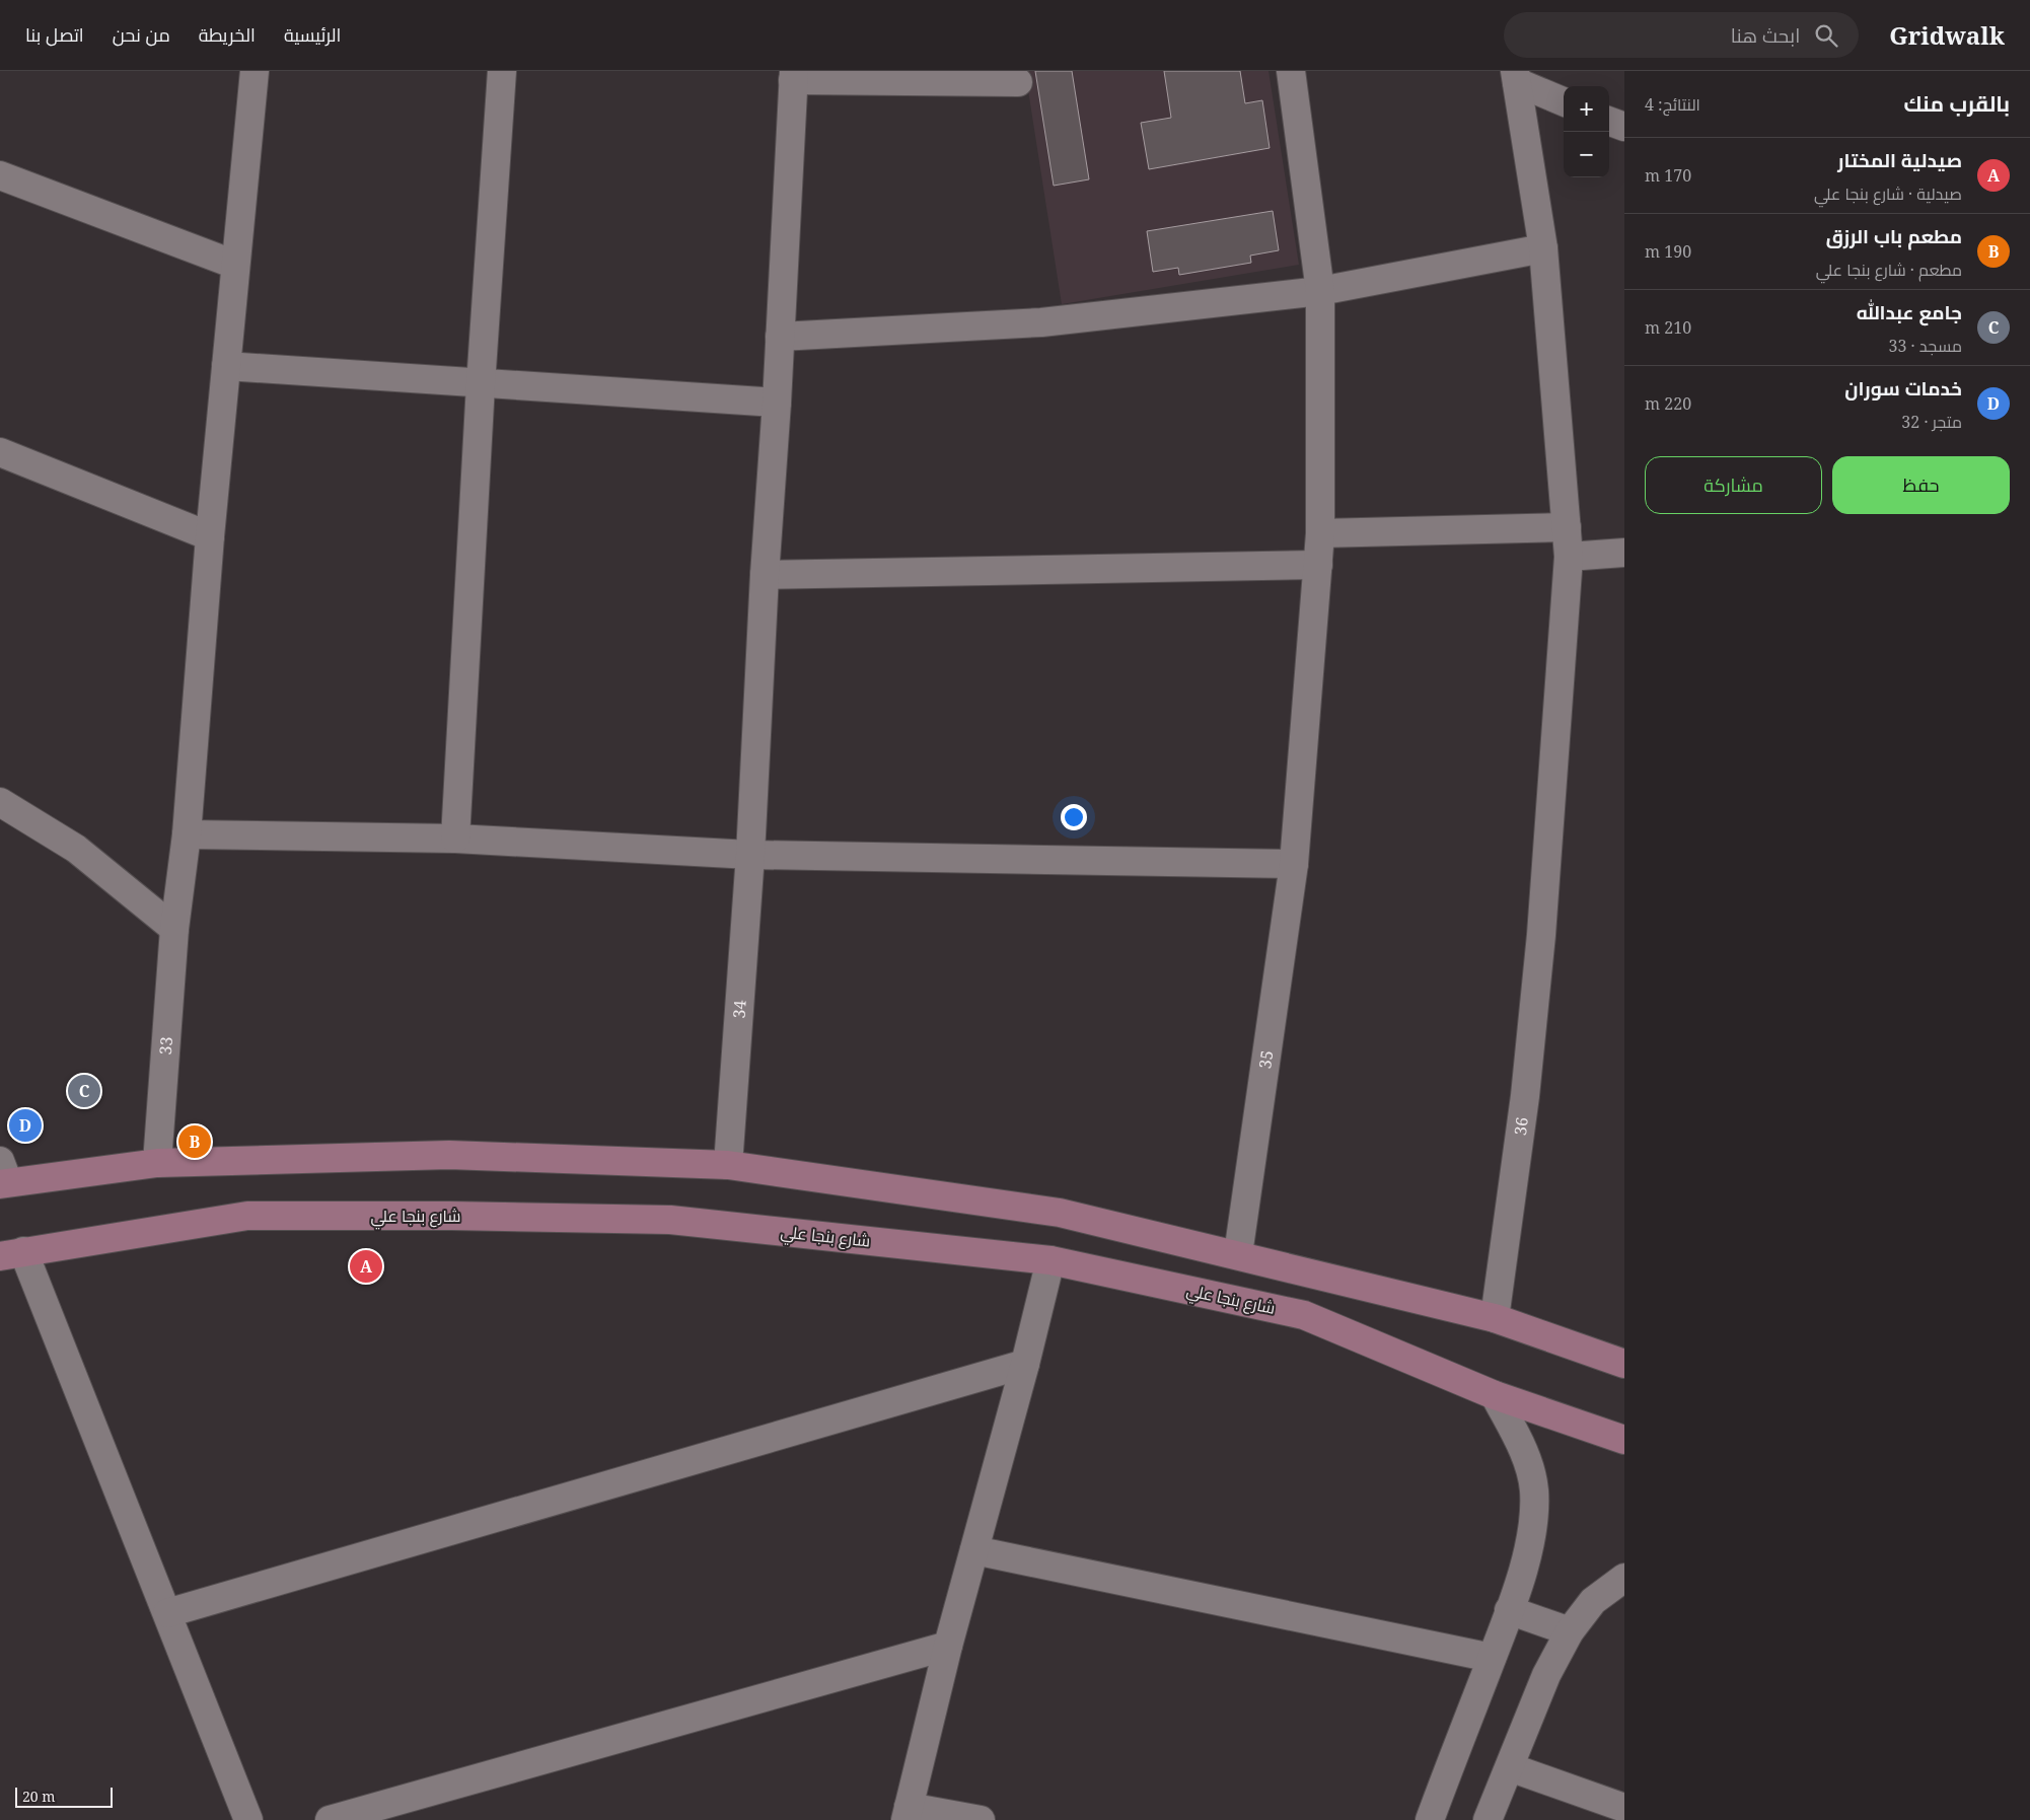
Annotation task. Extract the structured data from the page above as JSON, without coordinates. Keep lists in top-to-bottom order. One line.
{"streets":{"main road":["شارع بنجا علي"],"street":["34","33","35","36"]},"scale_bar":"20 m","page":{"header":"Gridwalk","search":"ابحث هنا","nav":["الرئيسية","الخريطة","من نحن","اتصل بنا"],"heading":["بالقرب منك","النتائج: 4"],"map_buttons":["+","−"],"list":[{"mark":"A","name":"صيدلية المختار","note":"صيدلية · شارع بنجا علي","value":"170 m"},{"mark":"B","name":"مطعم باب الرزق","note":"مطعم · شارع بنجا علي","value":"190 m"},{"mark":"C","name":"جامع عبدالله","note":"مسجد · 33","value":"210 m"},{"mark":"D","name":"خدمات سوران","note":"متجر · 32","value":"220 m"}],"buttons":["حفظ","مشاركة"],"pins":["C","D","B","A"],"scale":"20 m"}}
